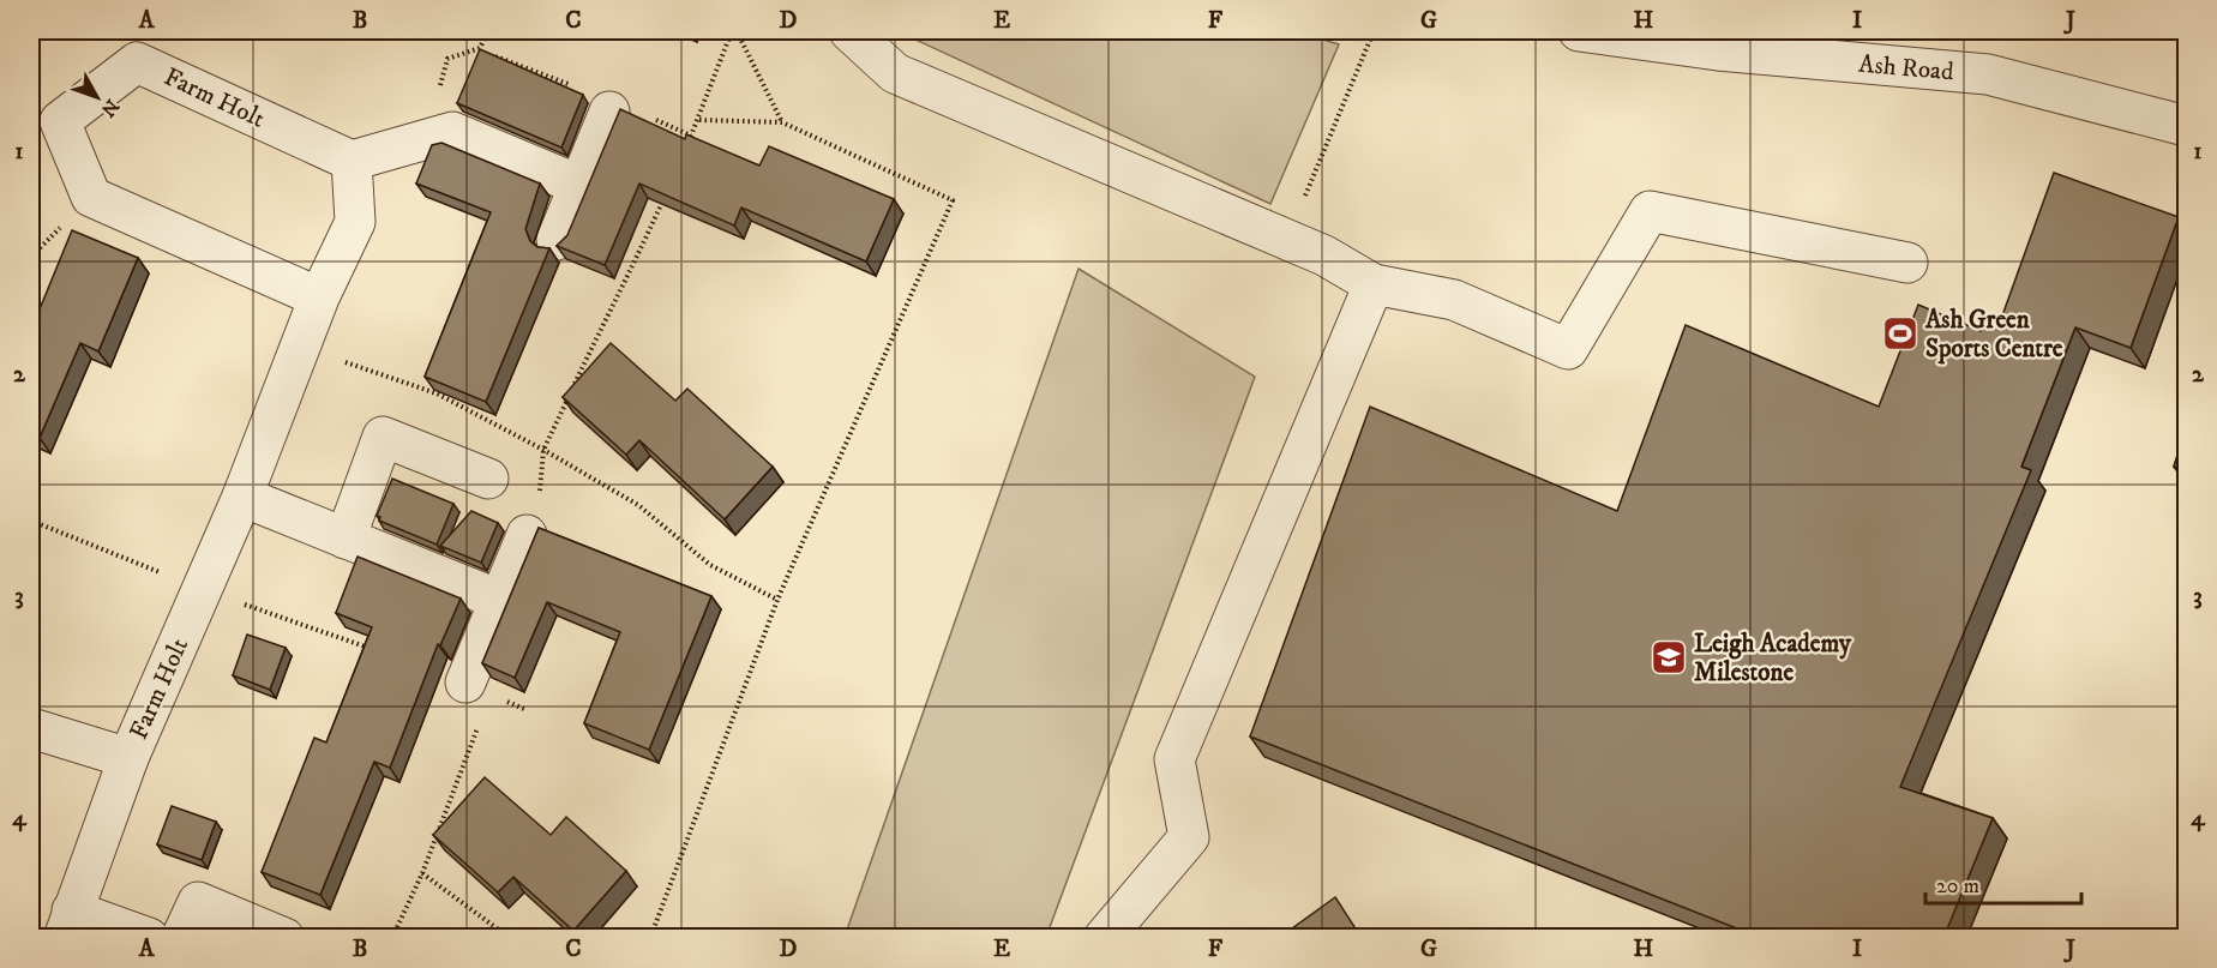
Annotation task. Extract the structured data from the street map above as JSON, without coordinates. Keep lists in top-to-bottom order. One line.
{"streets":{"street":["Ash Road","Farm Holt"]},"places":{"sports":["Ash Green Sports Centre"],"school or university":["Leigh Academy Milestone"]},"scale_bar":"20 m","north":"bottom right","grid":{"columns":["A","B","C","D","E","F","G","H","I","J"],"rows":["1","2","3","4"]}}
